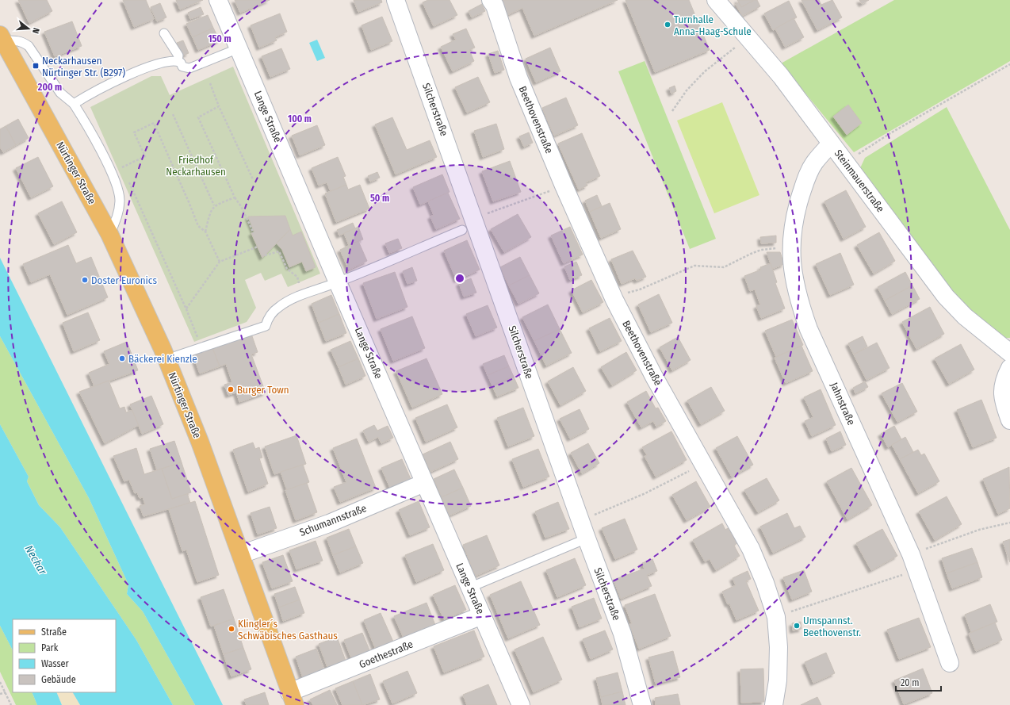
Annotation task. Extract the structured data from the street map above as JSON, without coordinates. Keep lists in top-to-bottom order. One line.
{"streets":{"main road":["Nürtinger Straße"],"street":["Silcherstraße","Lange Straße","Beethovenstraße","Steinmauerstraße","Jahnstraße","Schumannstraße","Goethestraße"]},"crossings":[["Lange Straße","Schumannstraße"],["Lange Straße","Goethestraße"],["Nürtinger Straße","Schumannstraße"],["Nürtinger Straße","Goethestraße"],["Steinmauerstraße","Jahnstraße"]],"water":["Neckar"],"parks":["Friedhof Neckarhausen"],"places":{"other":["Turnhalle Anna-Haag-Schule","Doster Euronics","Bäckerei Kienzle","Burger Town","Umspannst. Beethovenstr.","Klingler´s Schwäbisches Gasthaus"],"transit":["Neckarhausen Nürtinger Str. (B297)"]},"legend":["Straße","Park","Wasser","Gebäude"],"scale_bar":"20 m","north":"right","rings":["150 m","200 m","100 m","50 m"]}
